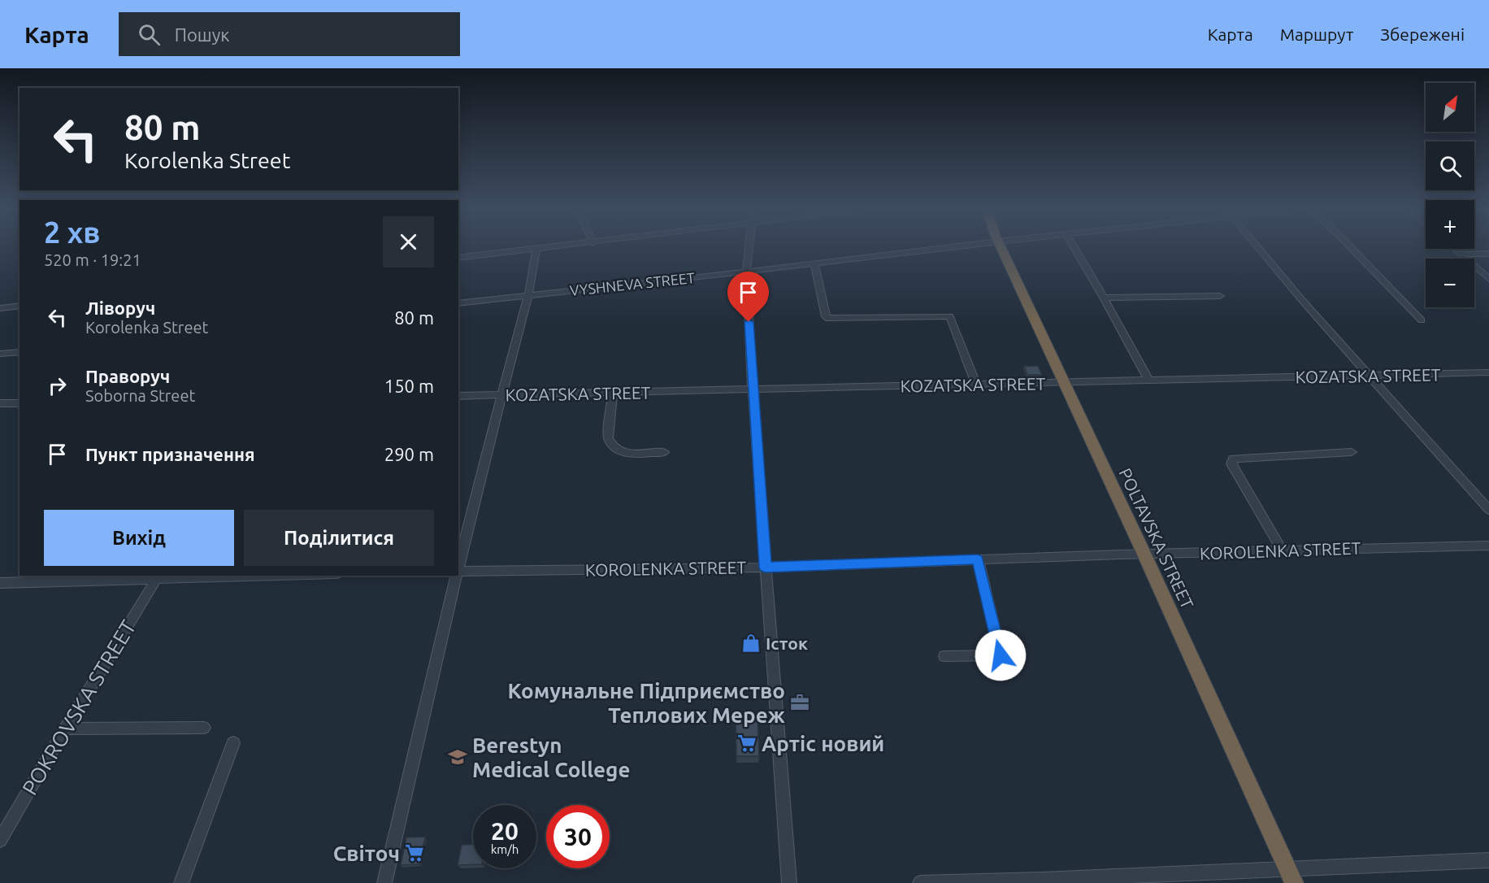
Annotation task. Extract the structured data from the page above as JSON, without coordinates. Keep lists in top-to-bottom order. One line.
{"streets":{"highway":["POLTAVSKA STREET"],"street":["VYSHNEVA STREET","KOZATSKA STREET","KOROLENKA STREET","POKROVSKA STREET"]},"crossings":[["KOZATSKA STREET","POLTAVSKA STREET"],["POLTAVSKA STREET","KOROLENKA STREET"]],"places":{"shop":["Істок"],"office":["Комунальне Підприємство Теплових Мереж"],"supermarket":["Артіс новий","Світоч"],"school or university":["Berestyn Medical College"]},"north":"top right","page":{"header":"Карта","search":"Пошук","nav":["Карта","Маршрут","Збережені"],"map_buttons":["+","−"],"turn":["80 m","Korolenka Street"],"heading":["2 хв","520 m · 19:21"],"list":[{"name":"Ліворуч","note":"Korolenka Street","value":"80 m"},{"name":"Праворуч","note":"Soborna Street","value":"150 m"},{"name":"Пункт призначення","value":"290 m"}],"buttons":["Вихід","Поділитися"],"speed":"20 km/h","limit":"30"}}
